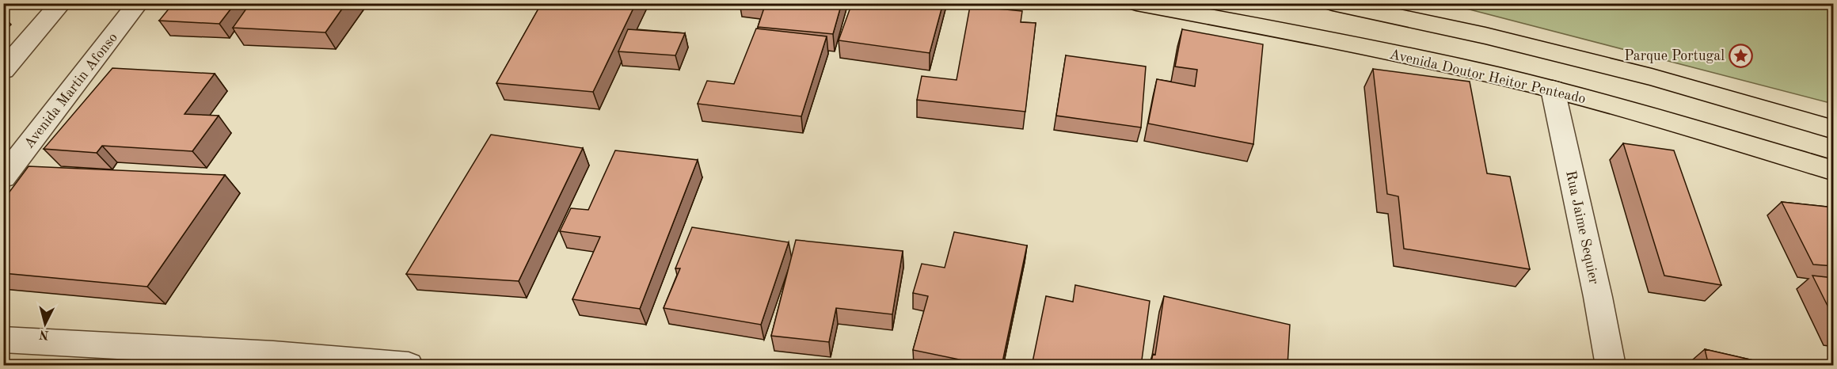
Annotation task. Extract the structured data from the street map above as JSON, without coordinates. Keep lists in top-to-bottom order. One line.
{"streets":{"main road":["Avenida Doutor Heitor Penteado"],"street":["Avenida Martin Afonso","Rua Jaime Sequier"]},"crossings":[["Avenida Doutor Heitor Penteado","Rua Jaime Sequier"]],"places":{"place":["Parque Portugal"]},"north":"bottom"}
